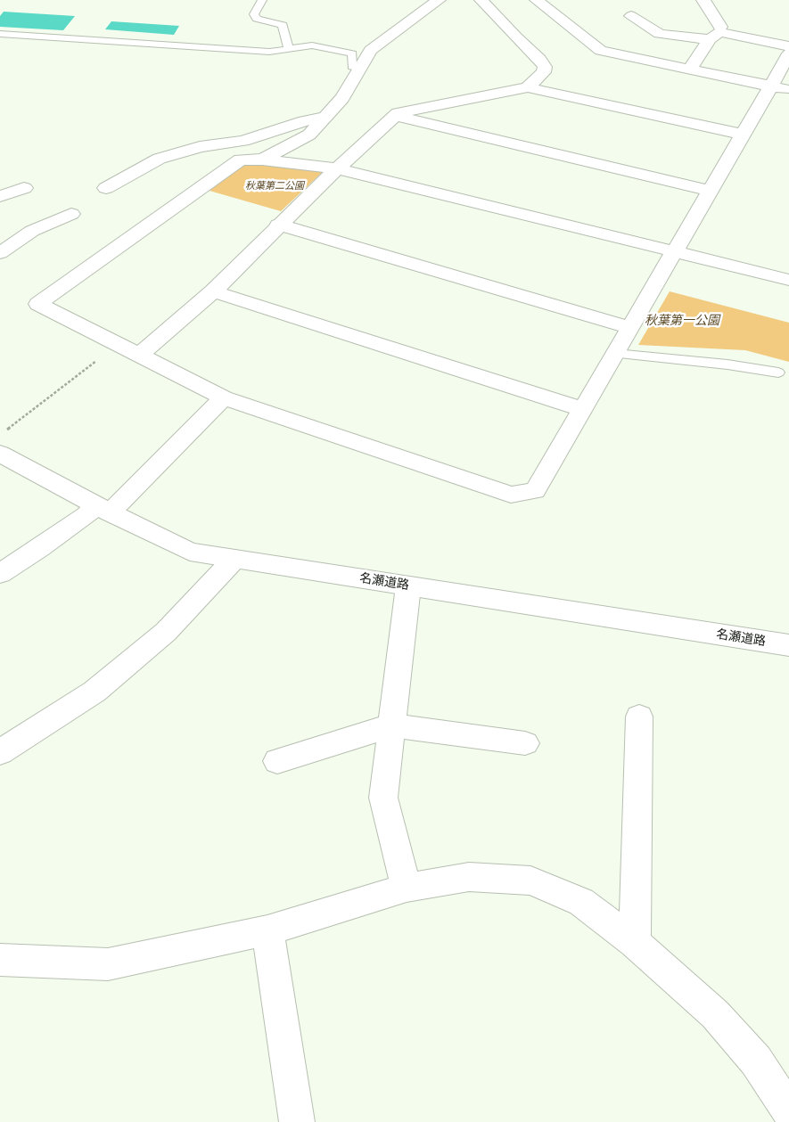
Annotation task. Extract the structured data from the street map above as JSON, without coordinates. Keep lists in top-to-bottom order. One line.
{"streets":{"street":["名瀬道路"]},"parks":["秋葉第二公園","秋葉第一公園"]}
